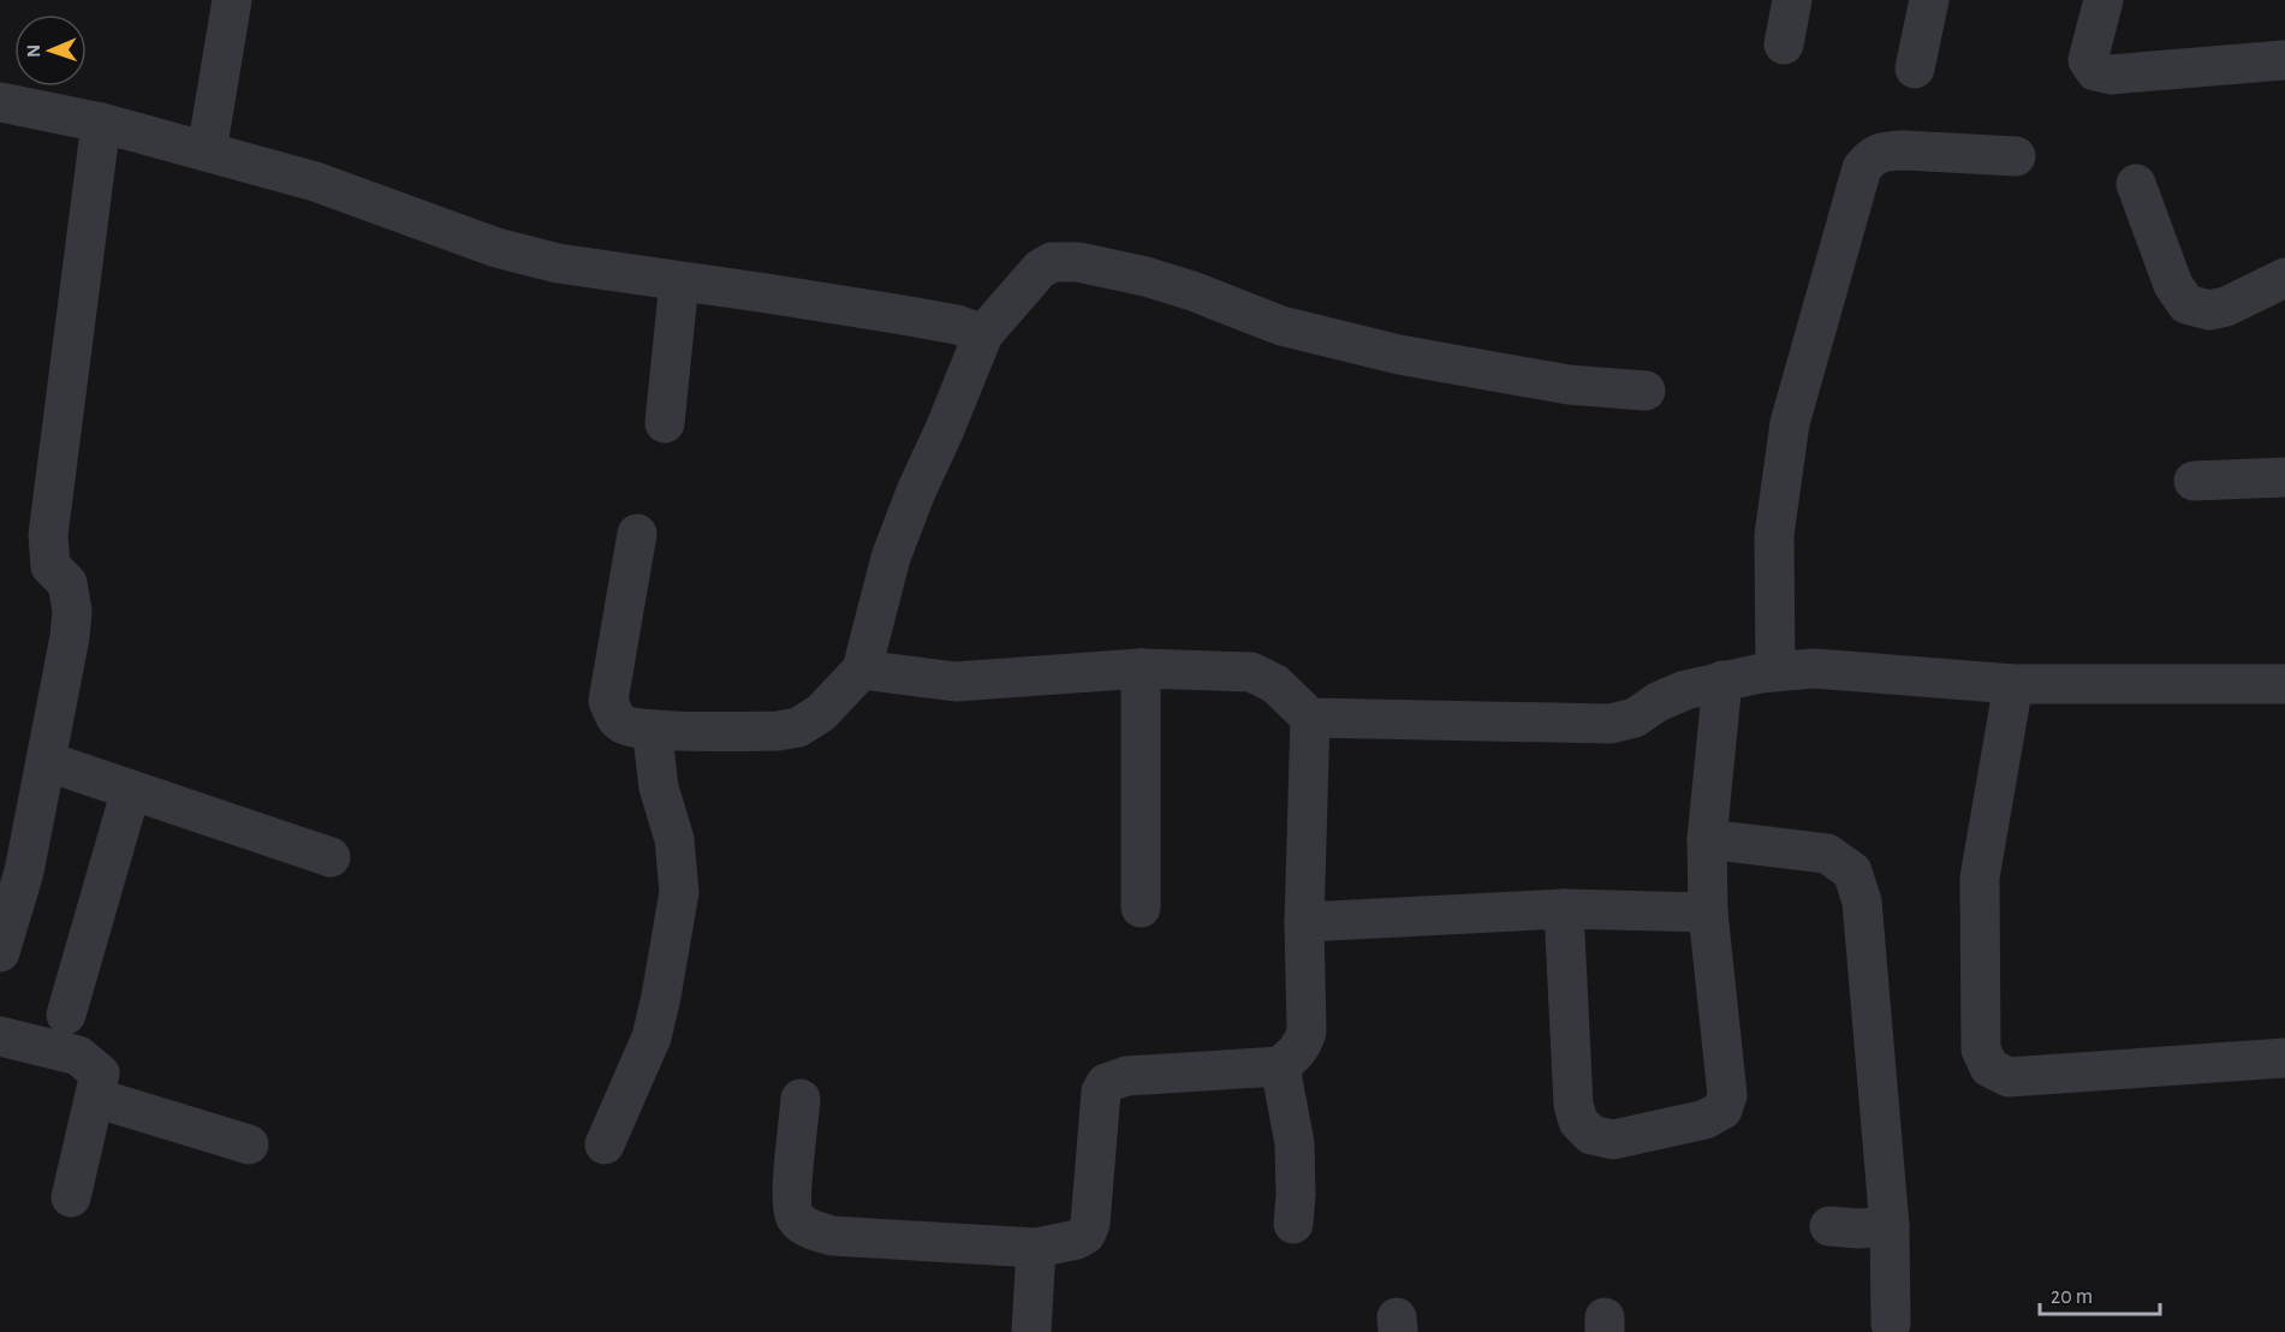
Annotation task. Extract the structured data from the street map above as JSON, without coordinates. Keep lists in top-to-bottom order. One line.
{"scale_bar":"20 m","north":"left"}
